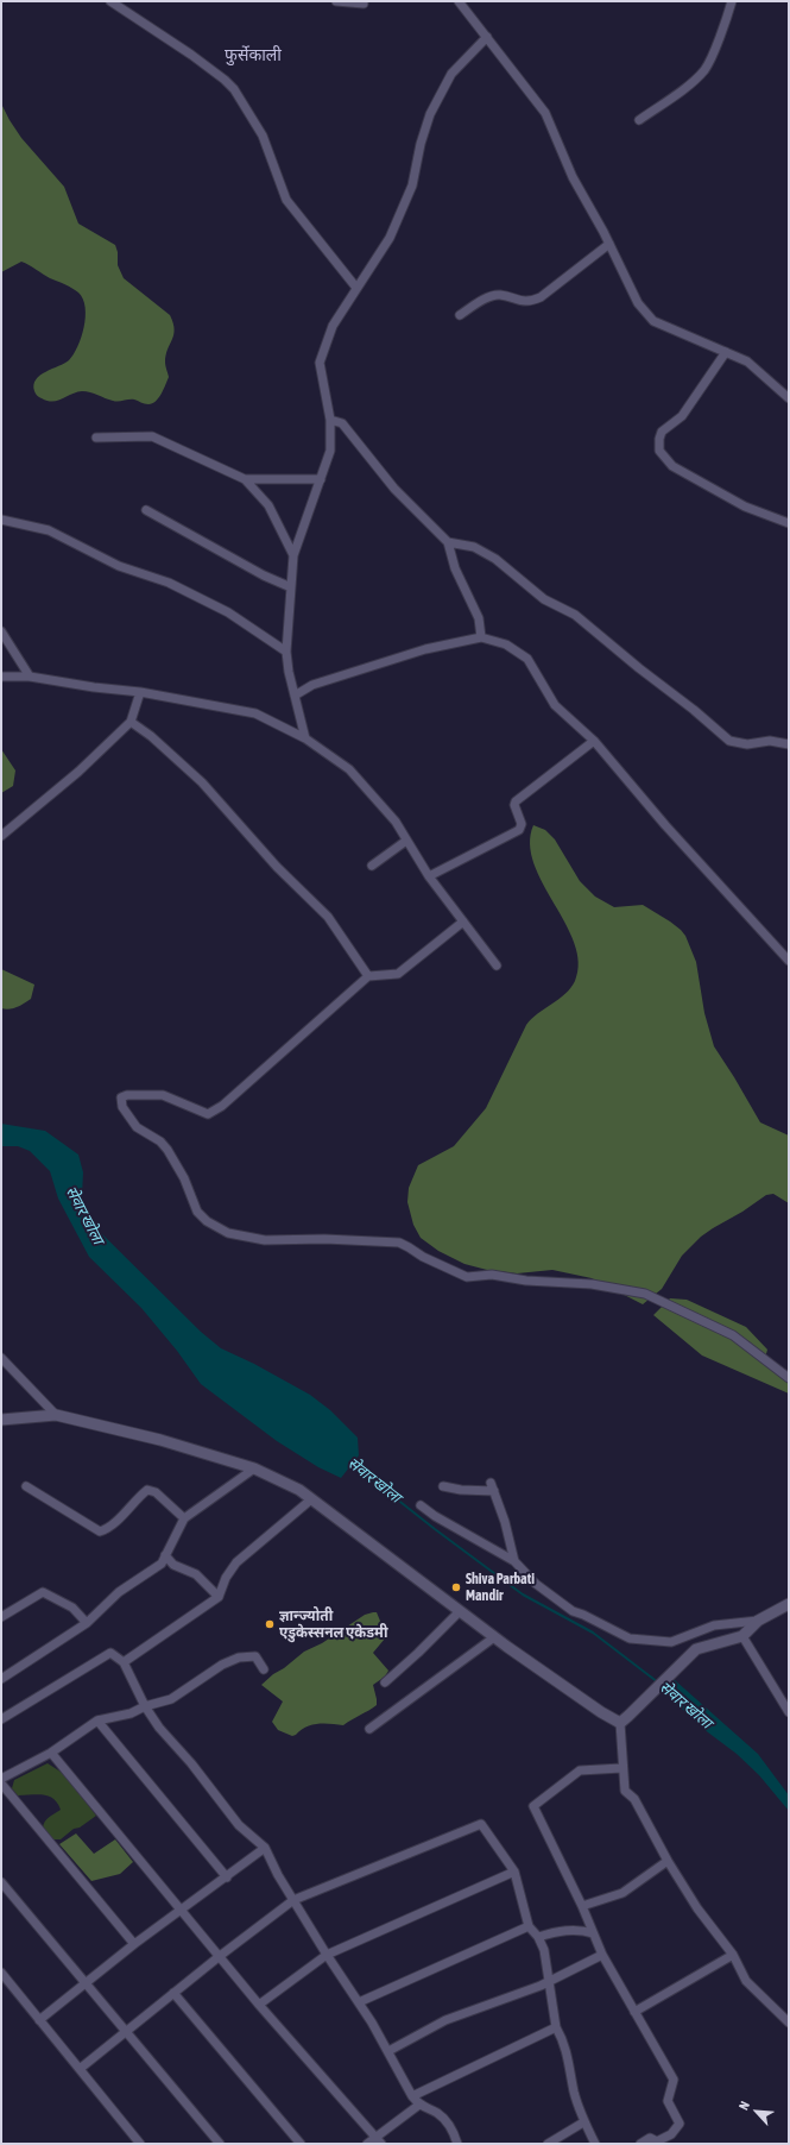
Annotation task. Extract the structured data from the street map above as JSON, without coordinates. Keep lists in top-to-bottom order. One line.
{"districts":["फुर्सेकाली"],"water":["सेवार खोला"],"places":["Shiva Parbati Mandir","ज्ञान्ज्योती एडुकेस्सनल एकेडमी"],"north":"top left"}
